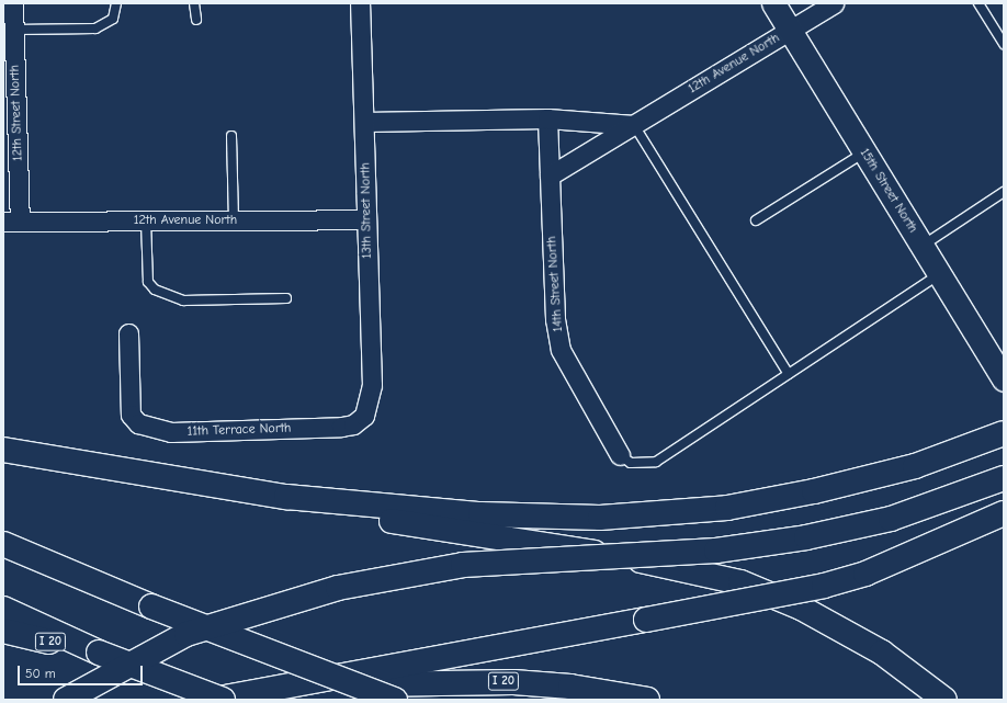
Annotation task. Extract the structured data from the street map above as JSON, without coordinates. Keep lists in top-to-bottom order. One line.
{"streets":{"highway":["I 20"],"street":["12th Avenue North","12th Street North","15th Street North","13th Street North","14th Street North","11th Terrace North"]},"crossings":[["12th Avenue North","12th Street North"],["12th Avenue North","15th Street North"],["12th Avenue North","13th Street North"],["12th Avenue North","14th Street North"],["13th Street North","11th Terrace North"]],"scale_bar":"50 m"}
